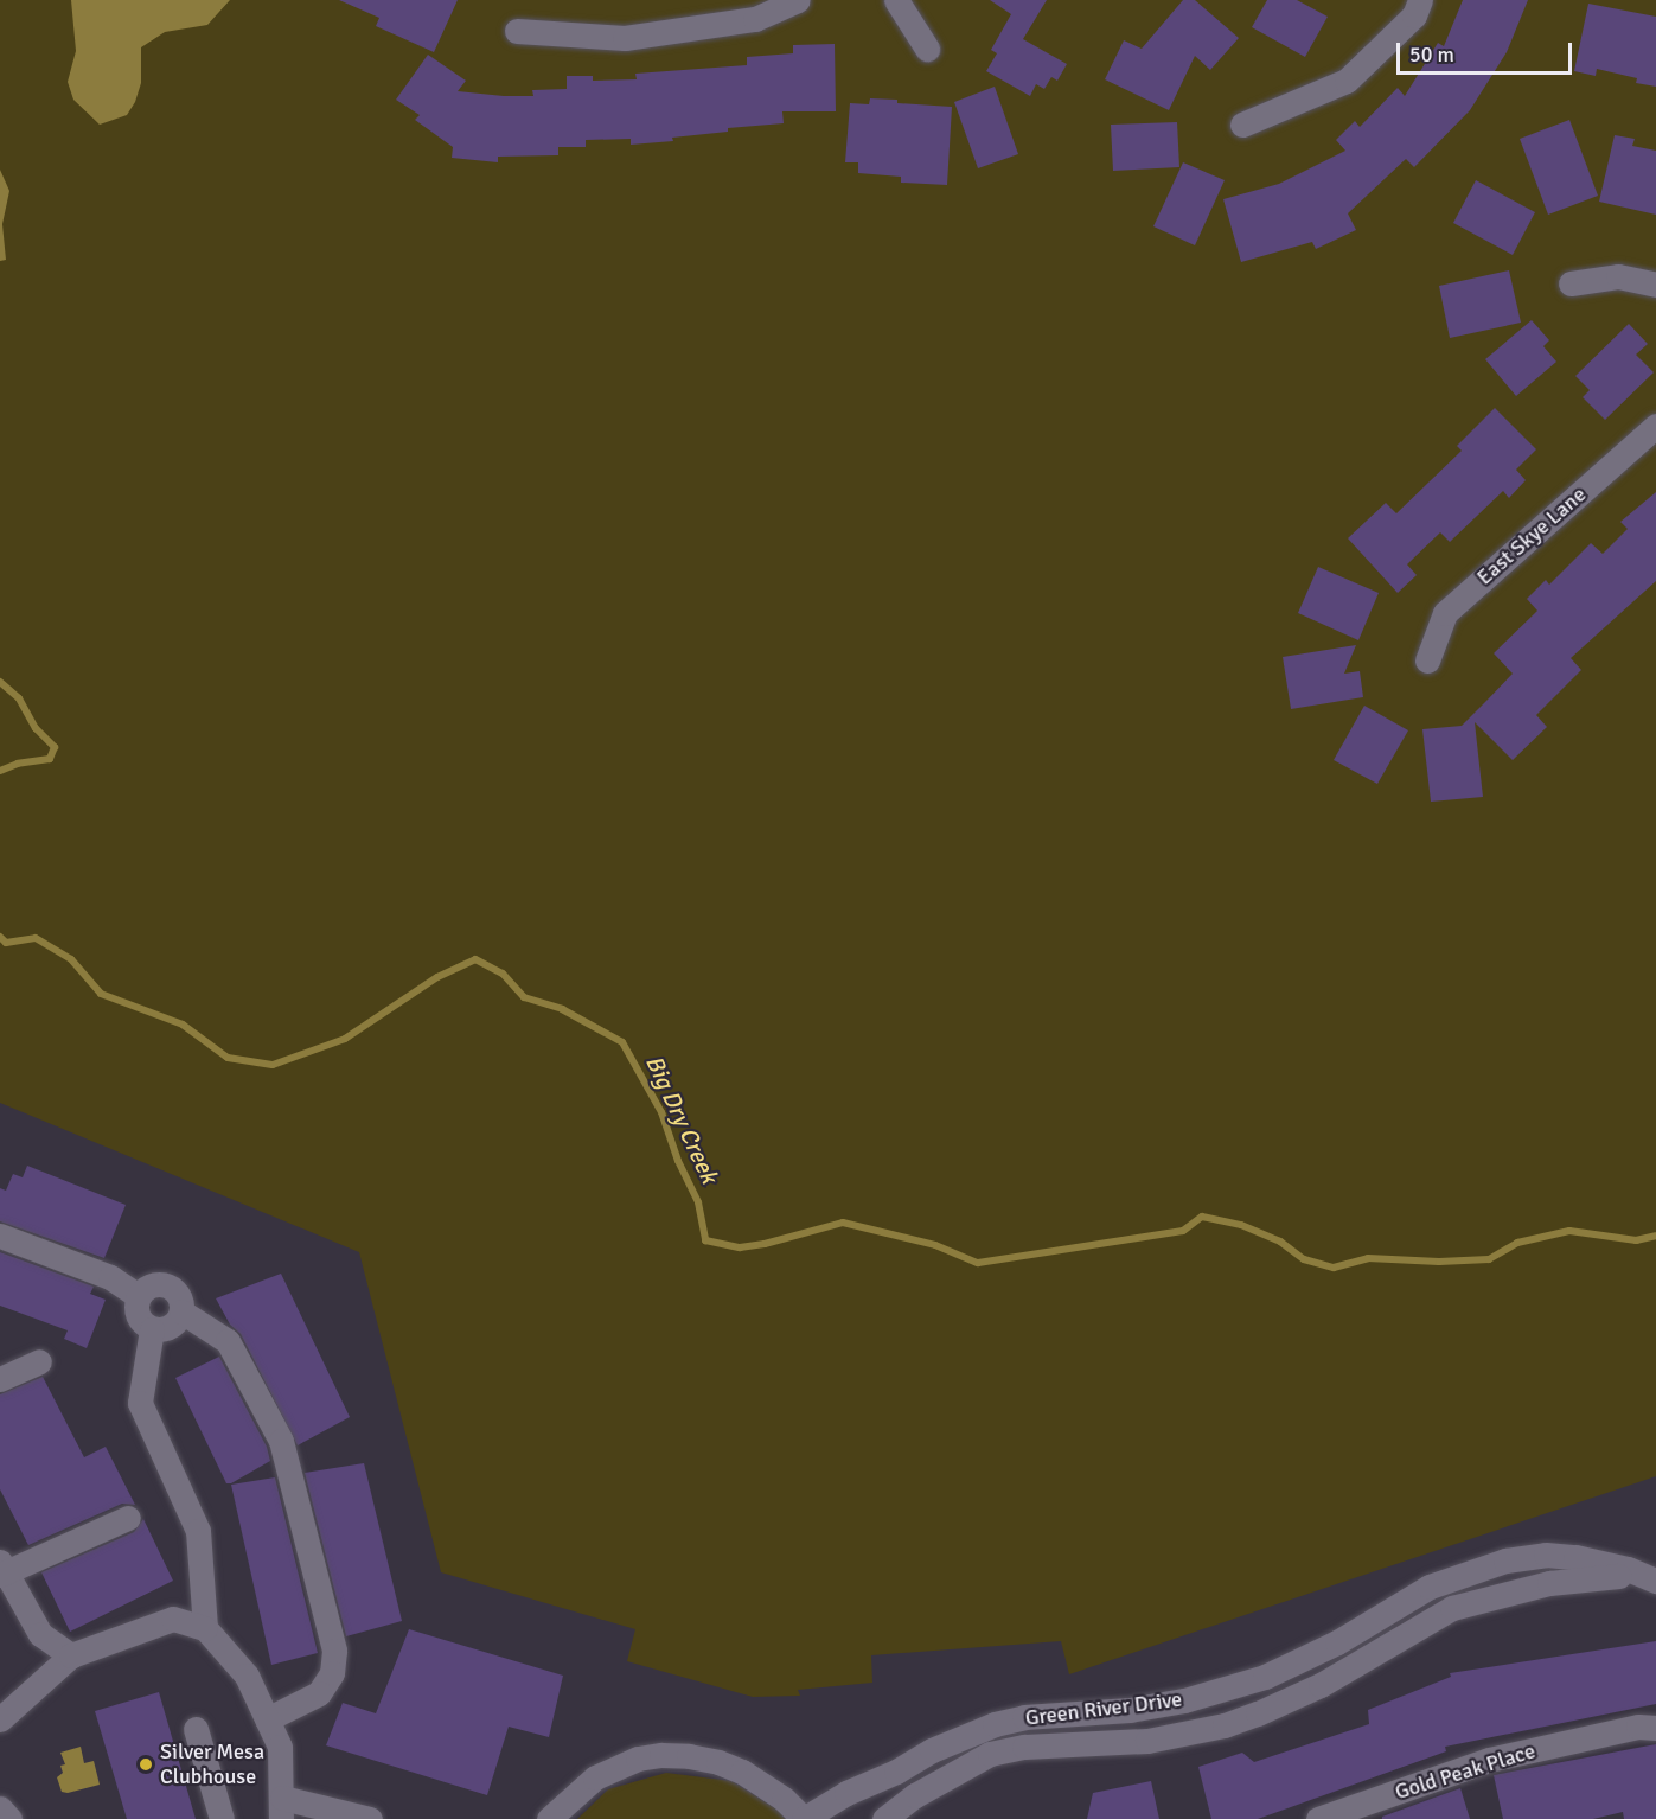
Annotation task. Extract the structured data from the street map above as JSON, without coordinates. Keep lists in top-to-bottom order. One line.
{"streets":{"street":["East Skye Lane","Green River Drive","Gold Peak Place"]},"water":["Big Dry Creek"],"places":["Silver Mesa Clubhouse"],"scale_bar":"50 m"}
